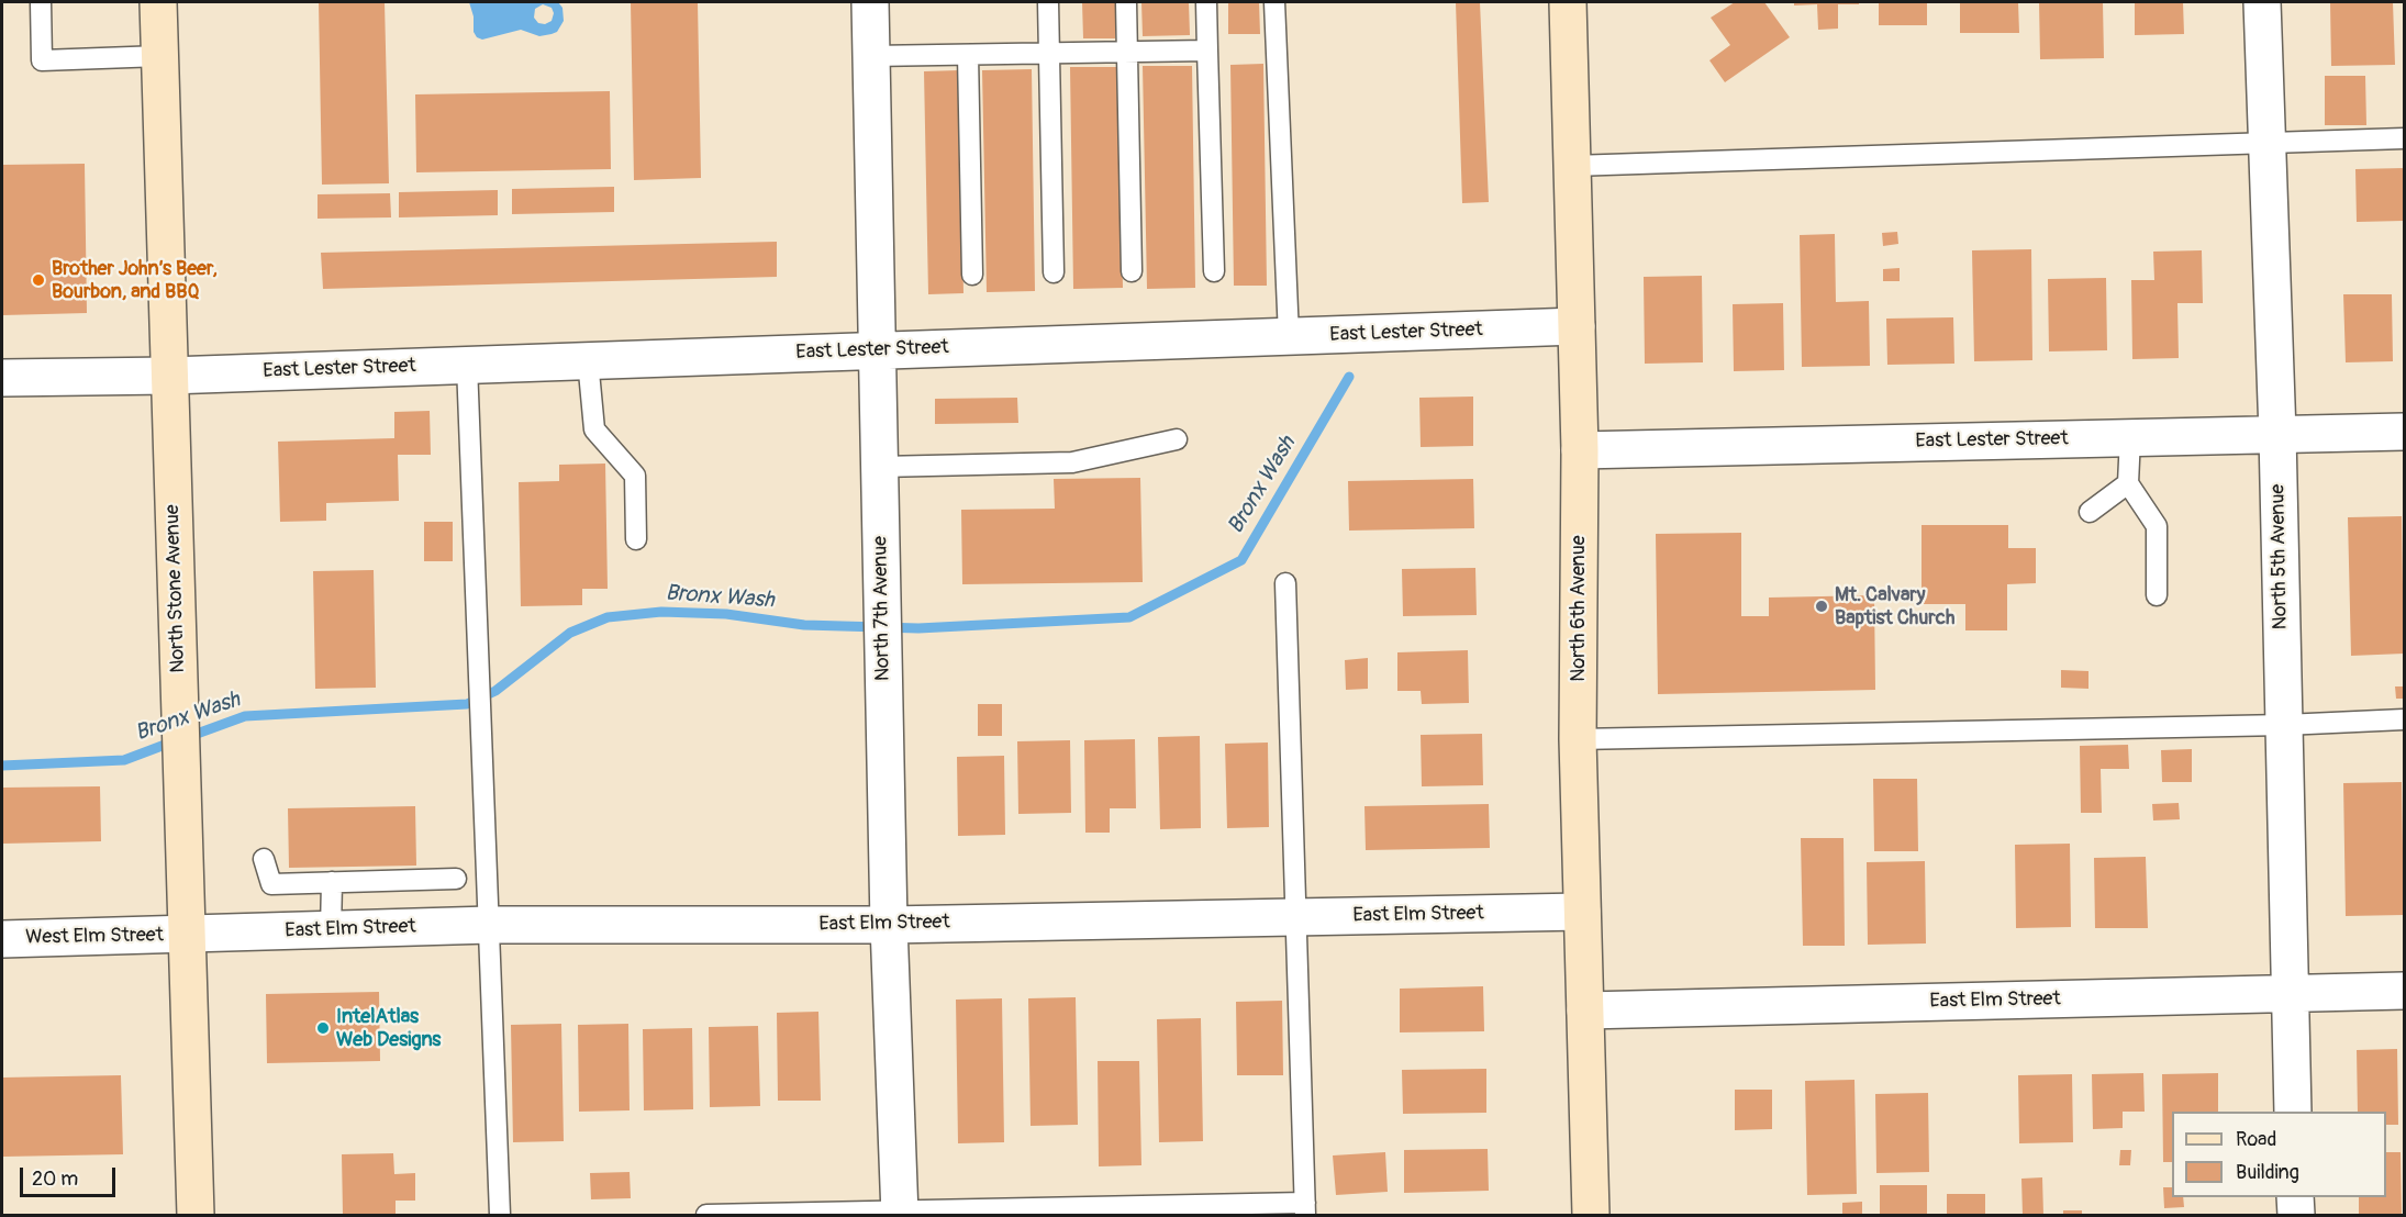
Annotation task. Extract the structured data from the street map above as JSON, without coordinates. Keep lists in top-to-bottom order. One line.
{"streets":{"street":["East Lester Street","North 5th Avenue","North Stone Avenue","North 7th Avenue","North 6th Avenue","East Elm Street","West Elm Street"]},"crossings":[["East Lester Street","North 5th Avenue"],["East Lester Street","North Stone Avenue"],["East Lester Street","North 7th Avenue"],["East Lester Street","North 6th Avenue"],["North 5th Avenue","East Elm Street"],["North Stone Avenue","East Elm Street"],["North Stone Avenue","West Elm Street"],["North 7th Avenue","East Elm Street"],["North 6th Avenue","East Elm Street"],["East Elm Street","West Elm Street"]],"water":["Bronx Wash"],"places":["Brother John’s Beer, Bourbon, and BBQ","Mt. Calvary Baptist Church","IntelAtlas Web Designs"],"legend":["Road","Building"],"scale_bar":"20 m"}
